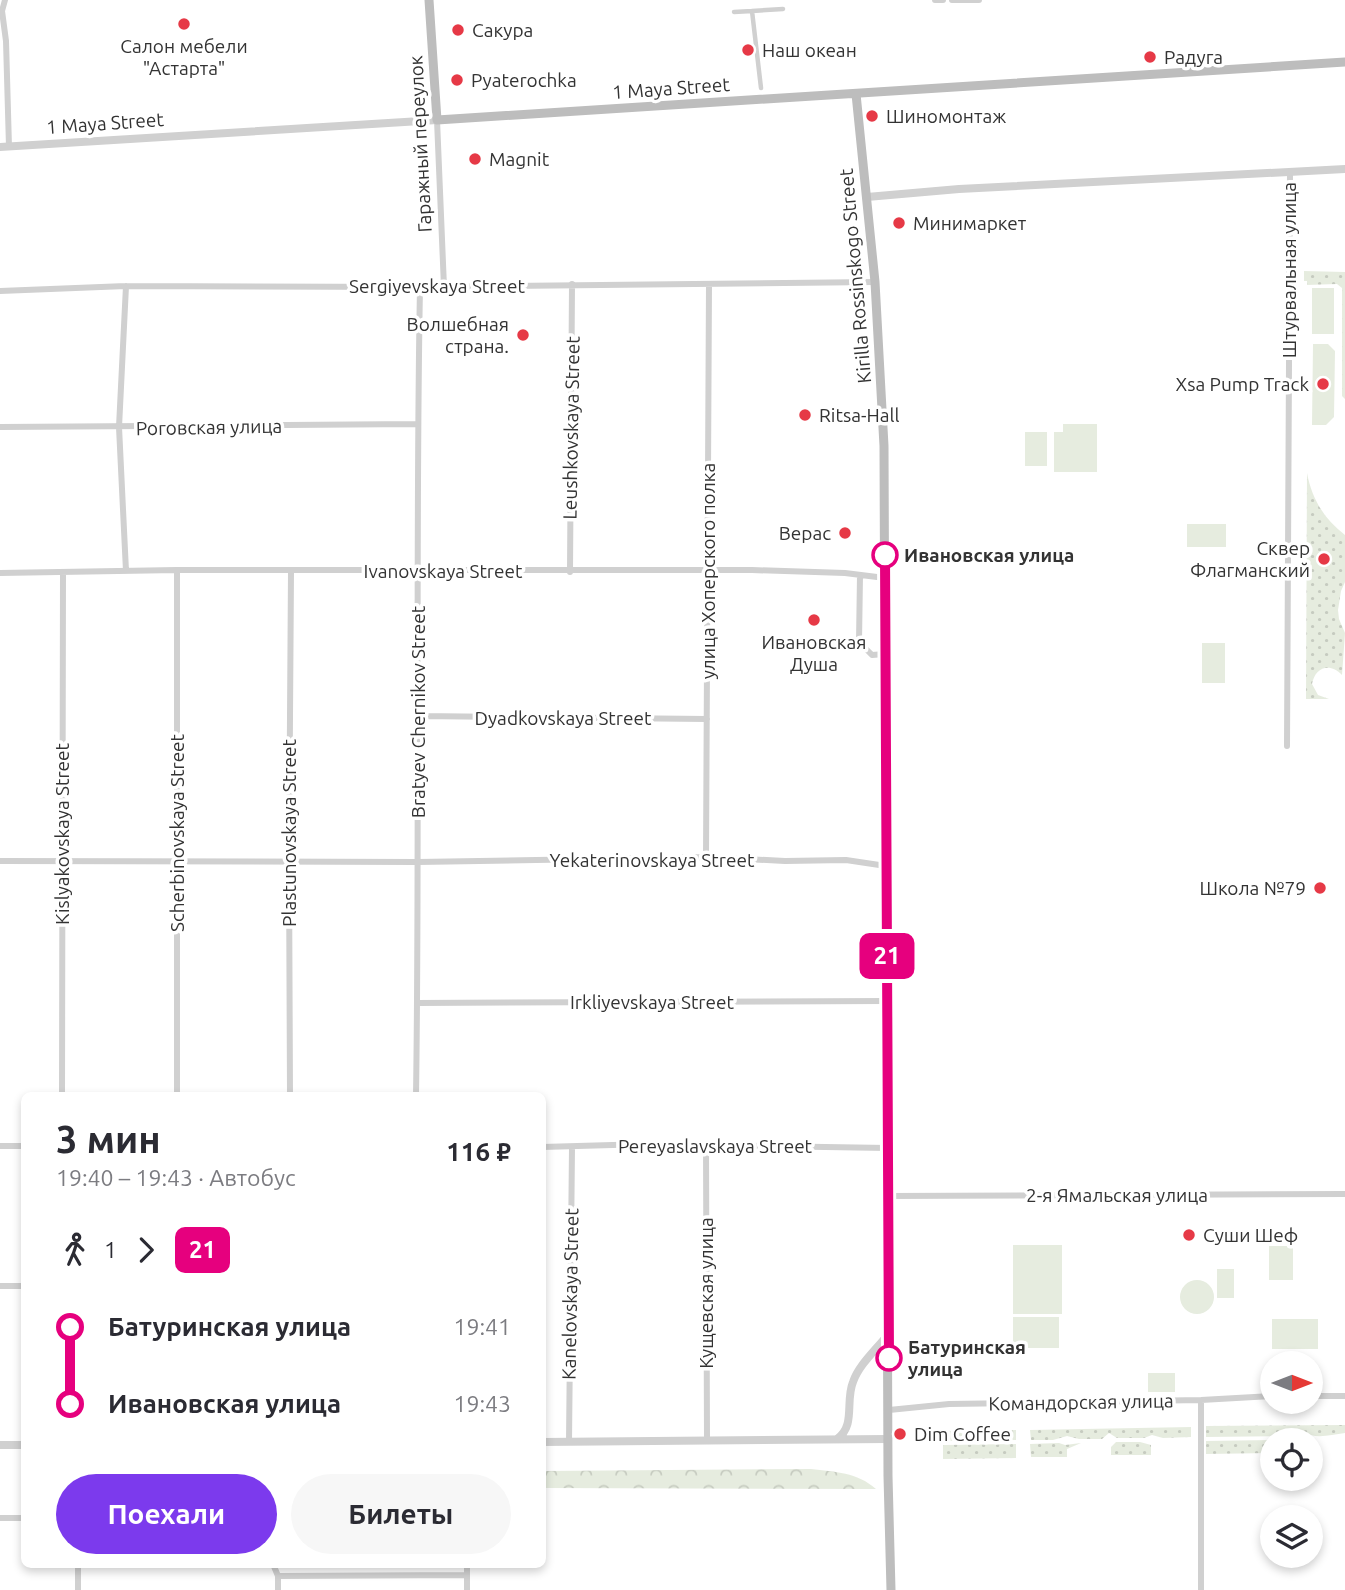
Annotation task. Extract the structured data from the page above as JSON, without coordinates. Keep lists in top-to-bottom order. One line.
{"streets":{"main road":["1 Maya Street","Гаражный переулок","Kirilla Rossinskogo Street"],"street":["Штурвальная улица","Sergiyevskaya Street","Роговская улица","Leushkovskaya Street","Ivanovskaya Street","улица Хоперского полка","Bratyev Chernikov Street","Dyadkovskaya Street","Scherbinovskaya Street","Plastunovskaya Street","Kislyakovskaya Street","Yekaterinovskaya Street","Irkliyevskaya Street","Pereyaslavskaya Street","2-я Ямальская улица","Кущевская улица","Kanelovskaya Street","Командорская улица"]},"crossings":[["1 Maya Street","Гаражный переулок"],["1 Maya Street","Kirilla Rossinskogo Street"],["Гаражный переулок","Sergiyevskaya Street"],["Kirilla Rossinskogo Street","Sergiyevskaya Street"],["Kirilla Rossinskogo Street","Ivanovskaya Street"],["Kirilla Rossinskogo Street","Yekaterinovskaya Street"],["Kirilla Rossinskogo Street","Irkliyevskaya Street"],["Kirilla Rossinskogo Street","Pereyaslavskaya Street"],["Kirilla Rossinskogo Street","2-я Ямальская улица"],["Kirilla Rossinskogo Street","Командорская улица"],["Sergiyevskaya Street","Leushkovskaya Street"],["Sergiyevskaya Street","улица Хоперского полка"],["Sergiyevskaya Street","Bratyev Chernikov Street"],["Роговская улица","Bratyev Chernikov Street"],["Leushkovskaya Street","Ivanovskaya Street"],["Ivanovskaya Street","улица Хоперского полка"],["Ivanovskaya Street","Bratyev Chernikov Street"],["Ivanovskaya Street","Scherbinovskaya Street"],["Ivanovskaya Street","Plastunovskaya Street"],["Ivanovskaya Street","Kislyakovskaya Street"],["улица Хоперского полка","Dyadkovskaya Street"],["улица Хоперского полка","Yekaterinovskaya Street"],["Bratyev Chernikov Street","Dyadkovskaya Street"],["Bratyev Chernikov Street","Yekaterinovskaya Street"],["Bratyev Chernikov Street","Irkliyevskaya Street"],["Scherbinovskaya Street","Yekaterinovskaya Street"],["Plastunovskaya Street","Yekaterinovskaya Street"],["Kislyakovskaya Street","Yekaterinovskaya Street"],["Pereyaslavskaya Street","Кущевская улица"],["Pereyaslavskaya Street","Kanelovskaya Street"]],"places":["Салон мебели \"Астарта\"","Сакура","Наш океан","Радуга","Pyaterochka","Шиномонтаж","Magnit","Минимаркет","Волшебная страна.","Xsa Pump Track","Ritsa-Hall","Верас","Ивановская улица","Сквер Флагманский","Ивановская Душа","Школа №79","Суши Шеф","Батуринская улица","Dim Coffee"],"lines":["bus line 21"],"north":"right","page":{"on_map":"21","heading":["3 мин","19:40 – 19:43 · Автобус","116 ₽"],"legs":["1","21"],"list":[{"name":"Батуринская улица","value":"19:41"},{"name":"Ивановская улица","value":"19:43"}],"buttons":["Поехали","Билеты"]}}
